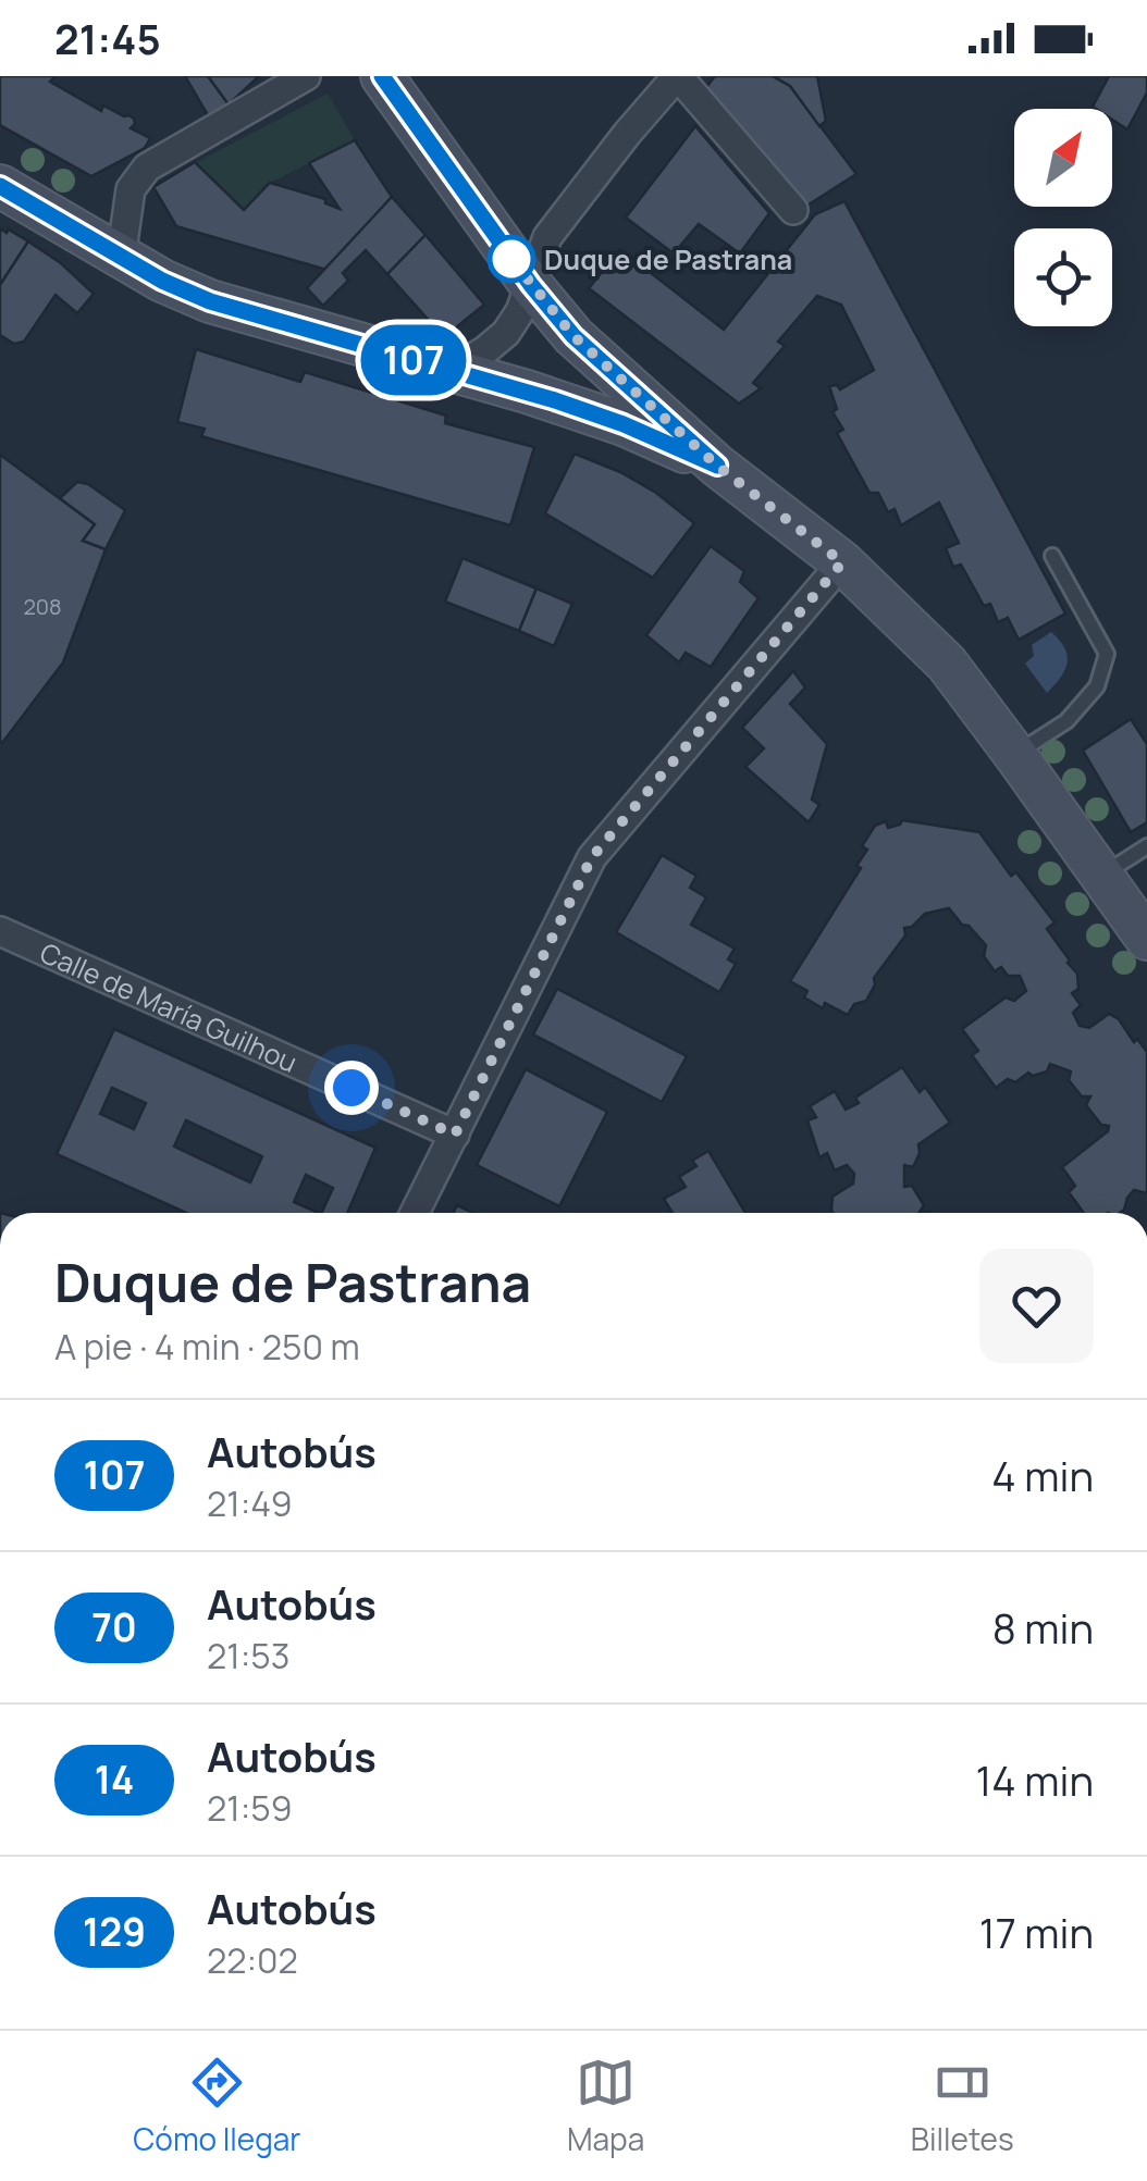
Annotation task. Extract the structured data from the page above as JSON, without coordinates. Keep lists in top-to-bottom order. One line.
{"streets":{"street":["Calle de María Guilhou"]},"places":["Duque de Pastrana"],"lines":["bus line 107"],"house_numbers":["208"],"north":"top right","page":{"status":"21:45","on_map":"107","heading":["Duque de Pastrana","A pie · 4 min · 250 m"],"list":[{"mark":"107","name":"Autobús","note":"21:49","value":"4 min"},{"mark":"70","name":"Autobús","note":"21:53","value":"8 min"},{"mark":"14","name":"Autobús","note":"21:59","value":"14 min"},{"mark":"129","name":"Autobús","note":"22:02","value":"17 min"}],"tabs":["Cómo llegar","Mapa","Billetes"]}}
